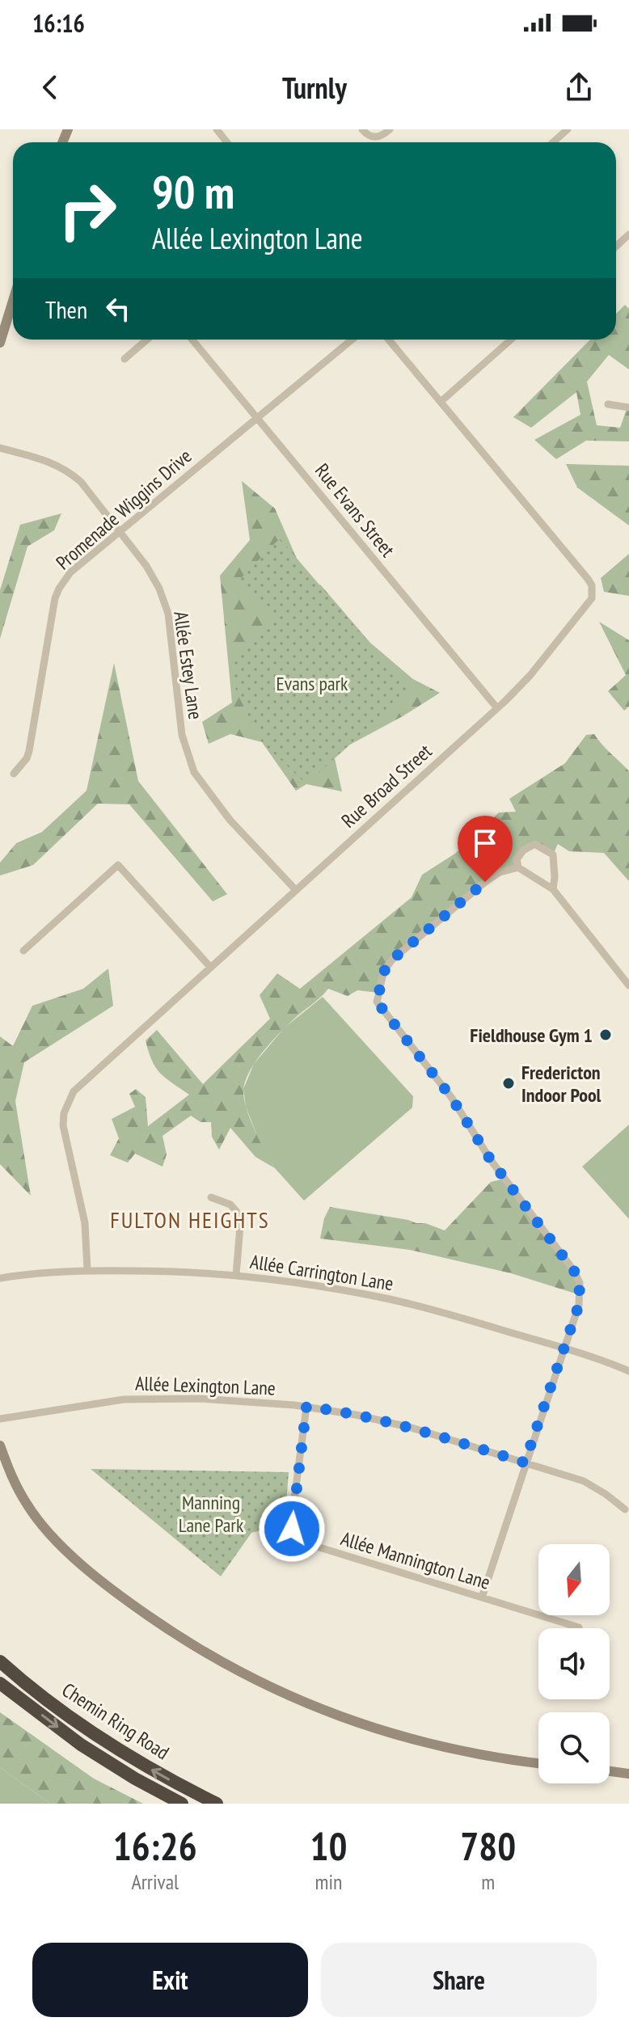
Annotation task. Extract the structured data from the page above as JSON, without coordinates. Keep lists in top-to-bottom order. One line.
{"streets":{"highway":["Chemin Ring Road"],"street":["Promenade Wiggins Drive","Rue Evans Street","Allée Estey Lane","Rue Broad Street","Allée Carrington Lane","Allée Lexington Lane","Allée Mannington Lane"]},"crossings":[["Promenade Wiggins Drive","Rue Evans Street"],["Promenade Wiggins Drive","Allée Estey Lane"],["Rue Evans Street","Rue Broad Street"],["Allée Estey Lane","Rue Broad Street"],["Rue Broad Street","Allée Carrington Lane"],["Allée Lexington Lane","Allée Mannington Lane"]],"districts":["FULTON HEIGHTS"],"parks":["Evans park","Manning Lane Park"],"places":["Fieldhouse Gym 1","Fredericton Indoor Pool"],"north":"bottom","page":{"status":"16:16","header":"Turnly","turn":["90 m","Allée Lexington Lane"],"then":"Then","eta":["16:26","Arrival","10","min","780","m"],"buttons":["Exit","Share"]}}
